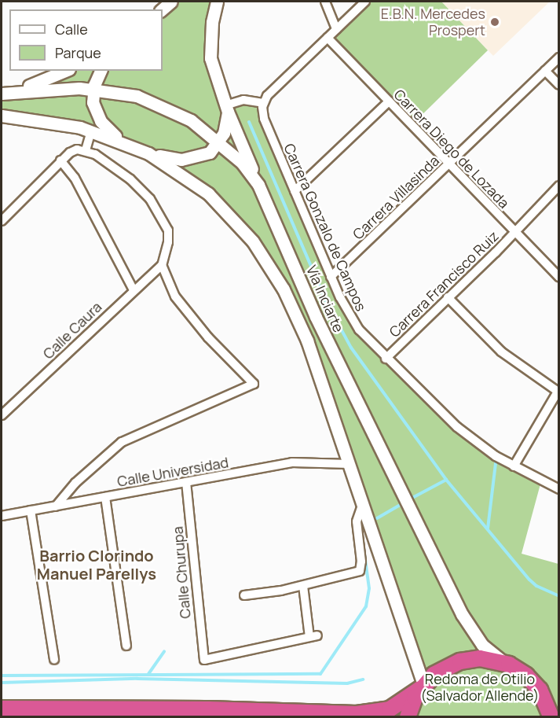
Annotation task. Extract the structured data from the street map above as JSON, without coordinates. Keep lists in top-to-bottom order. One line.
{"streets":{"street":["Carrera Diego de Lozada","Carrera Villasinda","Carrera Gonzalo de Campos","Carrera Francisco Ruiz","Vía Inciarte","Calle Caura","Calle Universidad","Calle Churupa"]},"crossings":[["Carrera Diego de Lozada","Carrera Villasinda"],["Carrera Diego de Lozada","Carrera Francisco Ruiz"],["Carrera Villasinda","Carrera Gonzalo de Campos"],["Carrera Gonzalo de Campos","Carrera Francisco Ruiz"],["Calle Universidad","Calle Churupa"]],"districts":["Barrio Clorindo Manuel Parellys"],"parks":["Redoma de Otilio (Salvador Allende)"],"places":["E.B.N. Mercedes Prospert"],"legend":["Calle","Parque"]}
